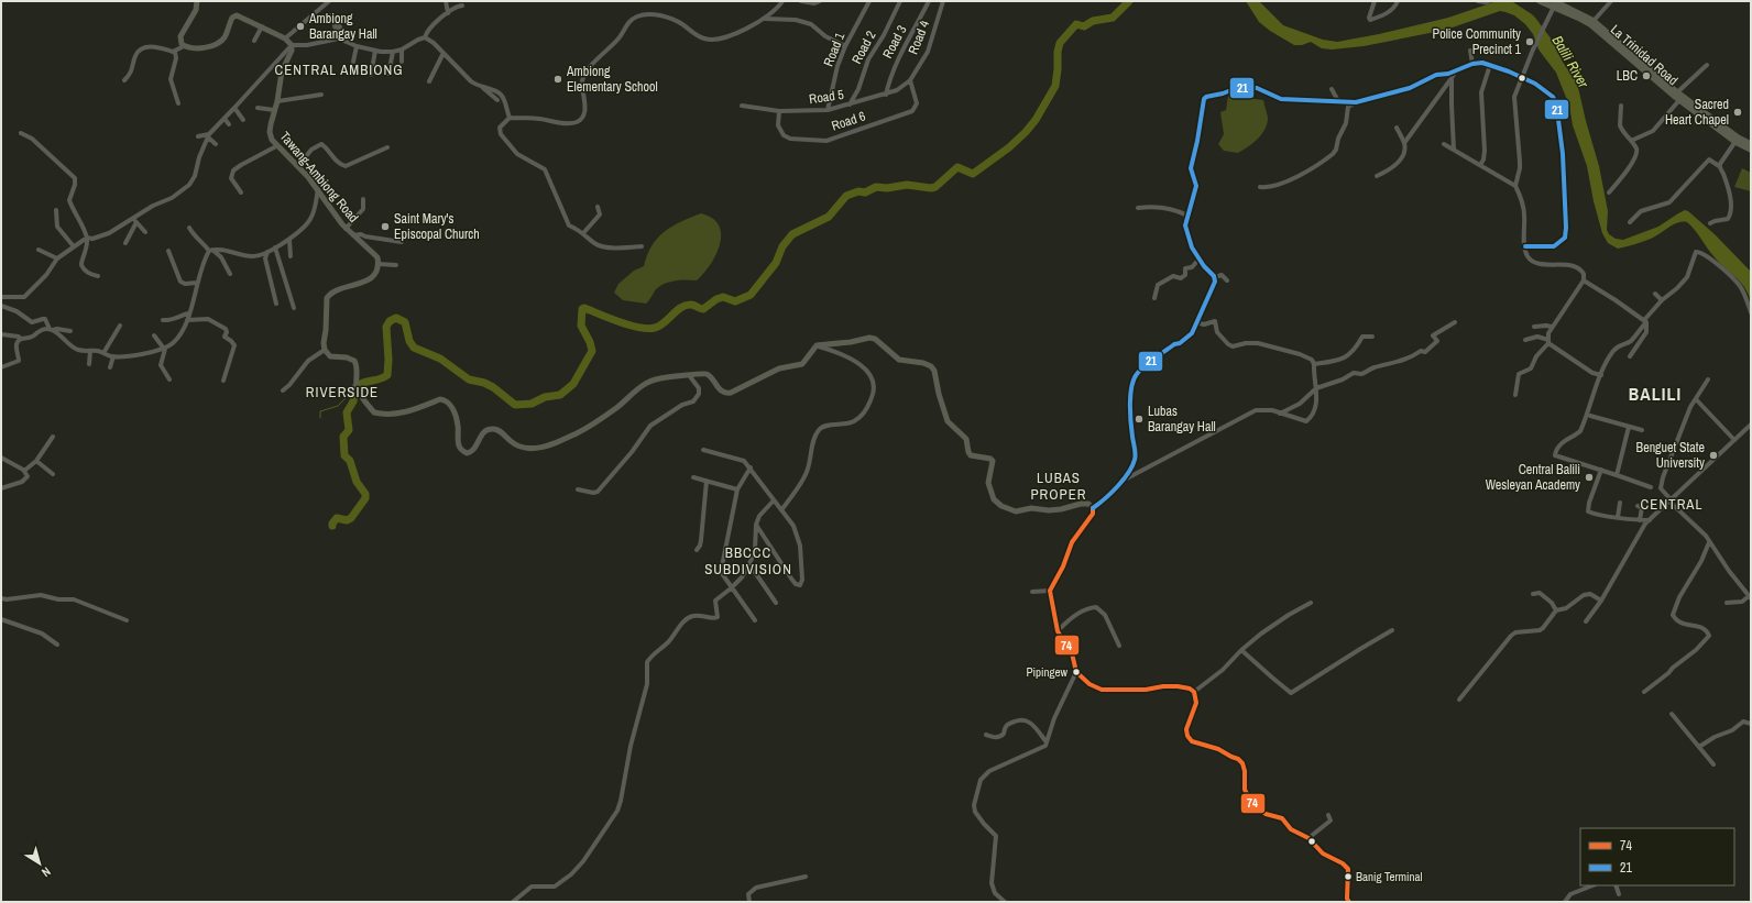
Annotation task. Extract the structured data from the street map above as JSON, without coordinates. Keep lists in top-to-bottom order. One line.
{"streets":{"highway":["La Trinidad Road"],"main road":["Tawang-Ambiong Road"],"street":["Road 4","Road 3","Road 2","Road 1","Road 5","Road 6"]},"crossings":[["Road 4","Road 5"],["Road 4","Road 6"],["Road 3","Road 5"],["Road 2","Road 5"],["Road 1","Road 5"],["Road 5","Road 6"]],"districts":["CENTRAL AMBIONG","RIVERSIDE","BALILI","LUBAS PROPER","CENTRAL","BBCCC SUBDIVISION"],"water":["Balili River"],"places":["Ambiong Barangay Hall","Police Community Precinct 1","LBC","Ambiong Elementary School","Sacred Heart Chapel","Saint Mary's Episcopal Church","Lubas Barangay Hall","Benguet State University","Central Balili Wesleyan Academy","Pipingew","Banig Terminal"],"lines":["transit line 21","transit line 74"],"legend":["74","21"],"north":"bottom right"}
